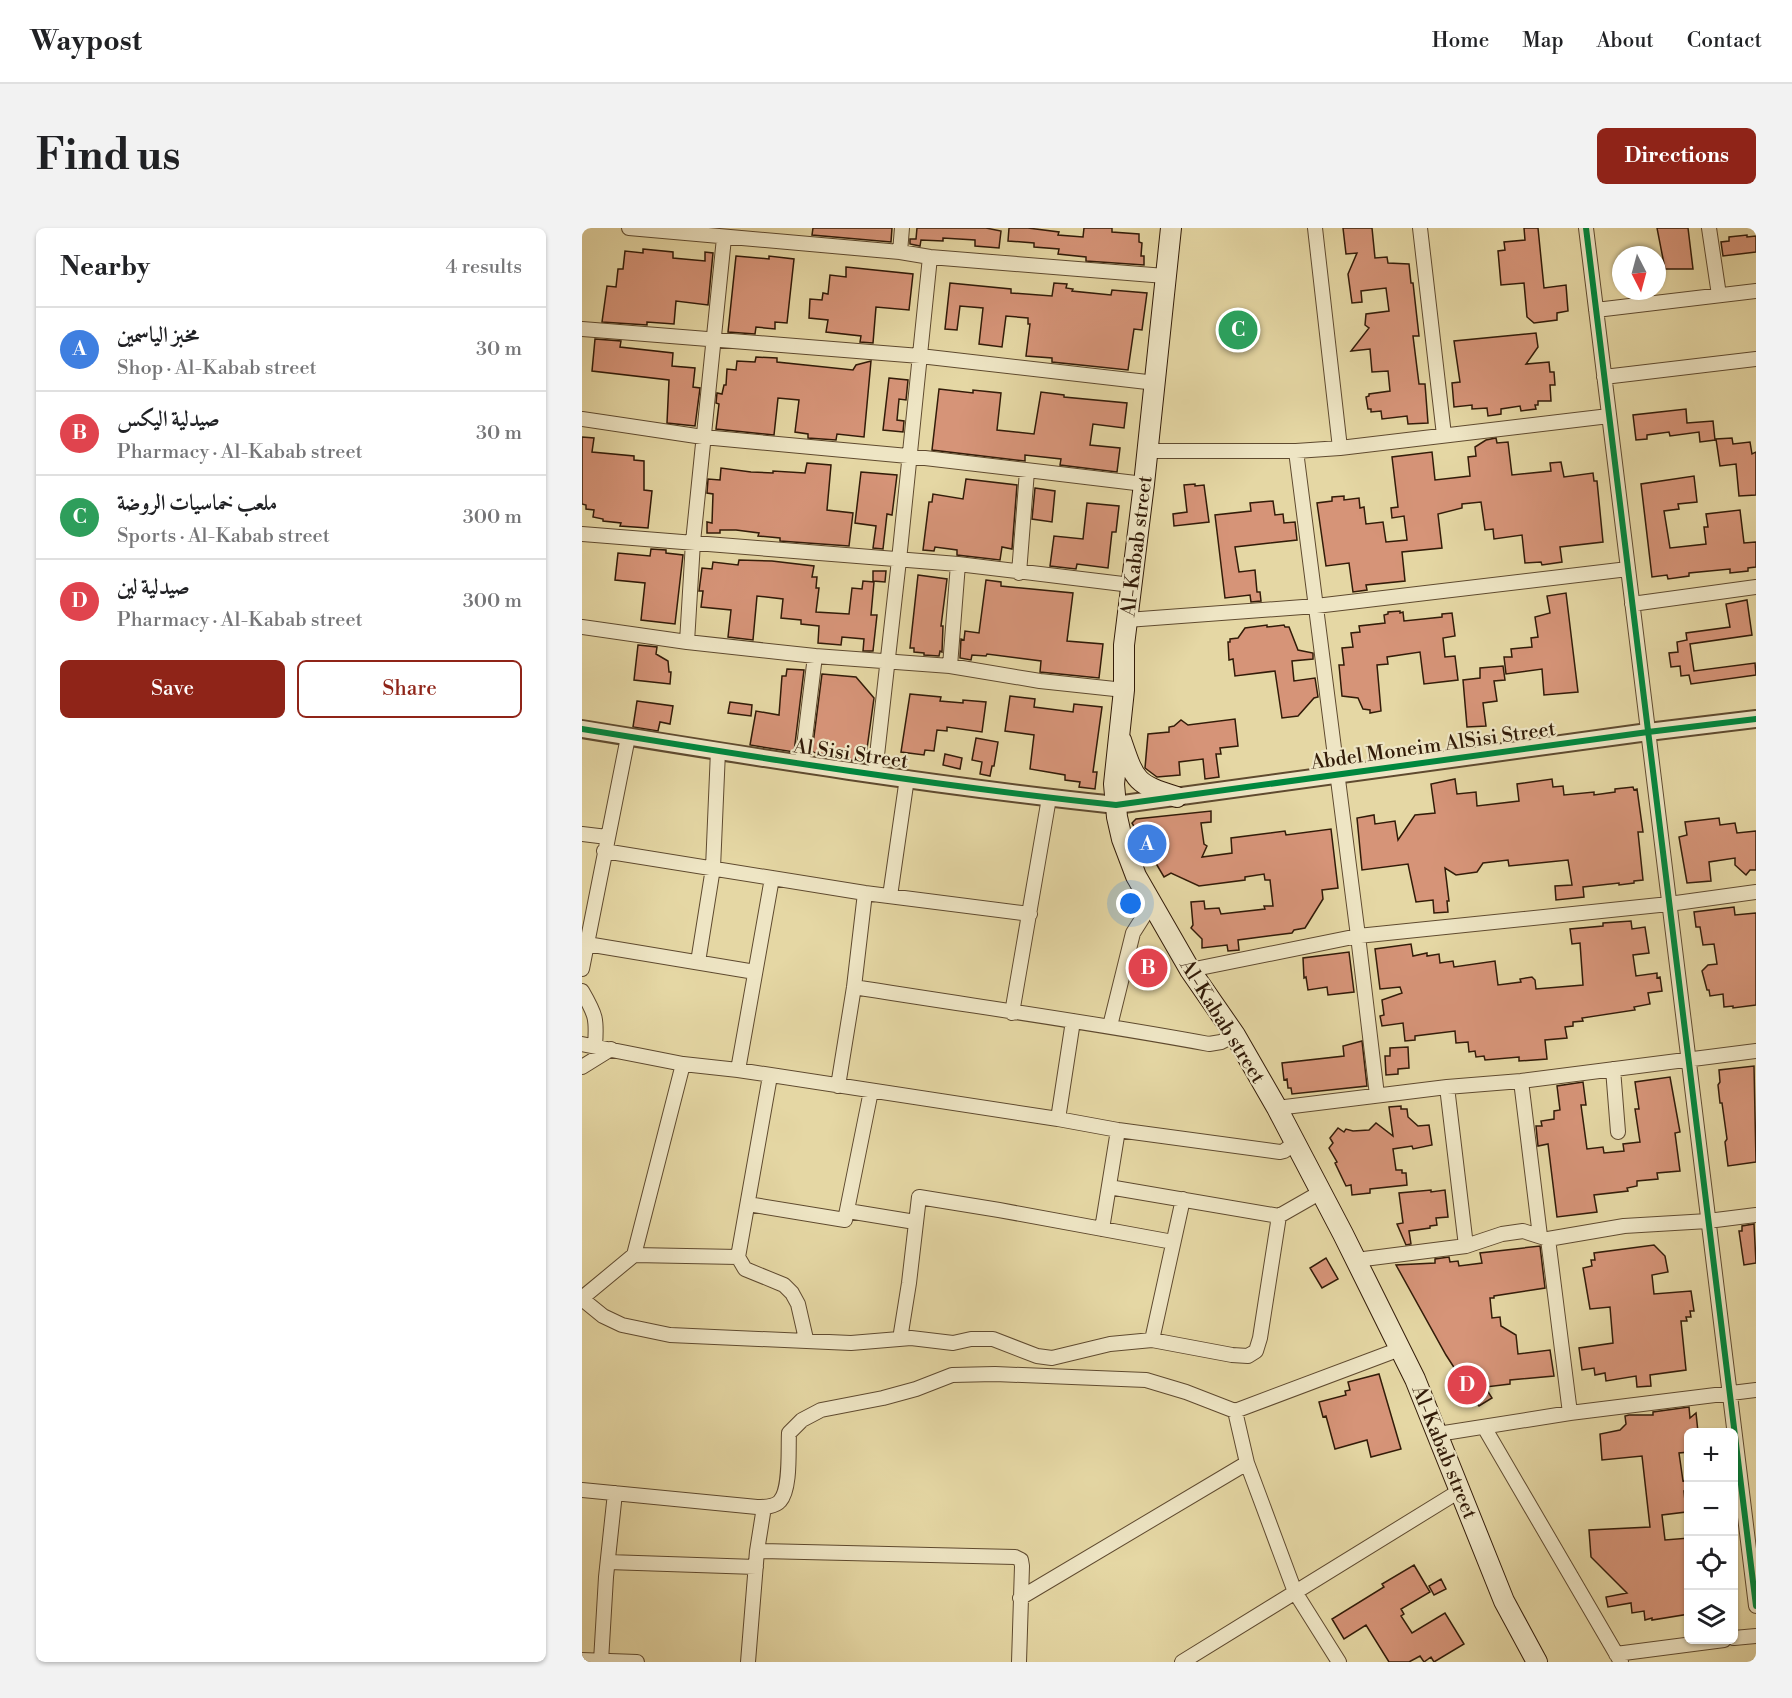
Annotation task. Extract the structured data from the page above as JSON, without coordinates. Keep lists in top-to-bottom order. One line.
{"streets":{"main road":["Al-Kabab street"],"street":["Abdel Moneim AlSisi Street","Al Sisi Street"]},"crossings":[["Al-Kabab street","Abdel Moneim AlSisi Street"],["Al-Kabab street","Al Sisi Street"],["Abdel Moneim AlSisi Street","Al Sisi Street"]],"north":"bottom","page":{"header":"Waypost","nav":["Home","Map","About","Contact"],"buttons":["Directions",["Save","Share"]],"title":"Find us","heading":["Nearby","4 results"],"list":[{"mark":"A","name":"مخبز الياسمين","note":"Shop · Al-Kabab street","value":"30 m"},{"mark":"B","name":"صيدلية اليكس","note":"Pharmacy · Al-Kabab street","value":"30 m"},{"mark":"C","name":"ملعب خماسيات الروضة","note":"Sports · Al-Kabab street","value":"300 m"},{"mark":"D","name":"صيدلية لين","note":"Pharmacy · Al-Kabab street","value":"300 m"}],"pins":["C","A","B","D"],"map_buttons":["+","−"]}}
